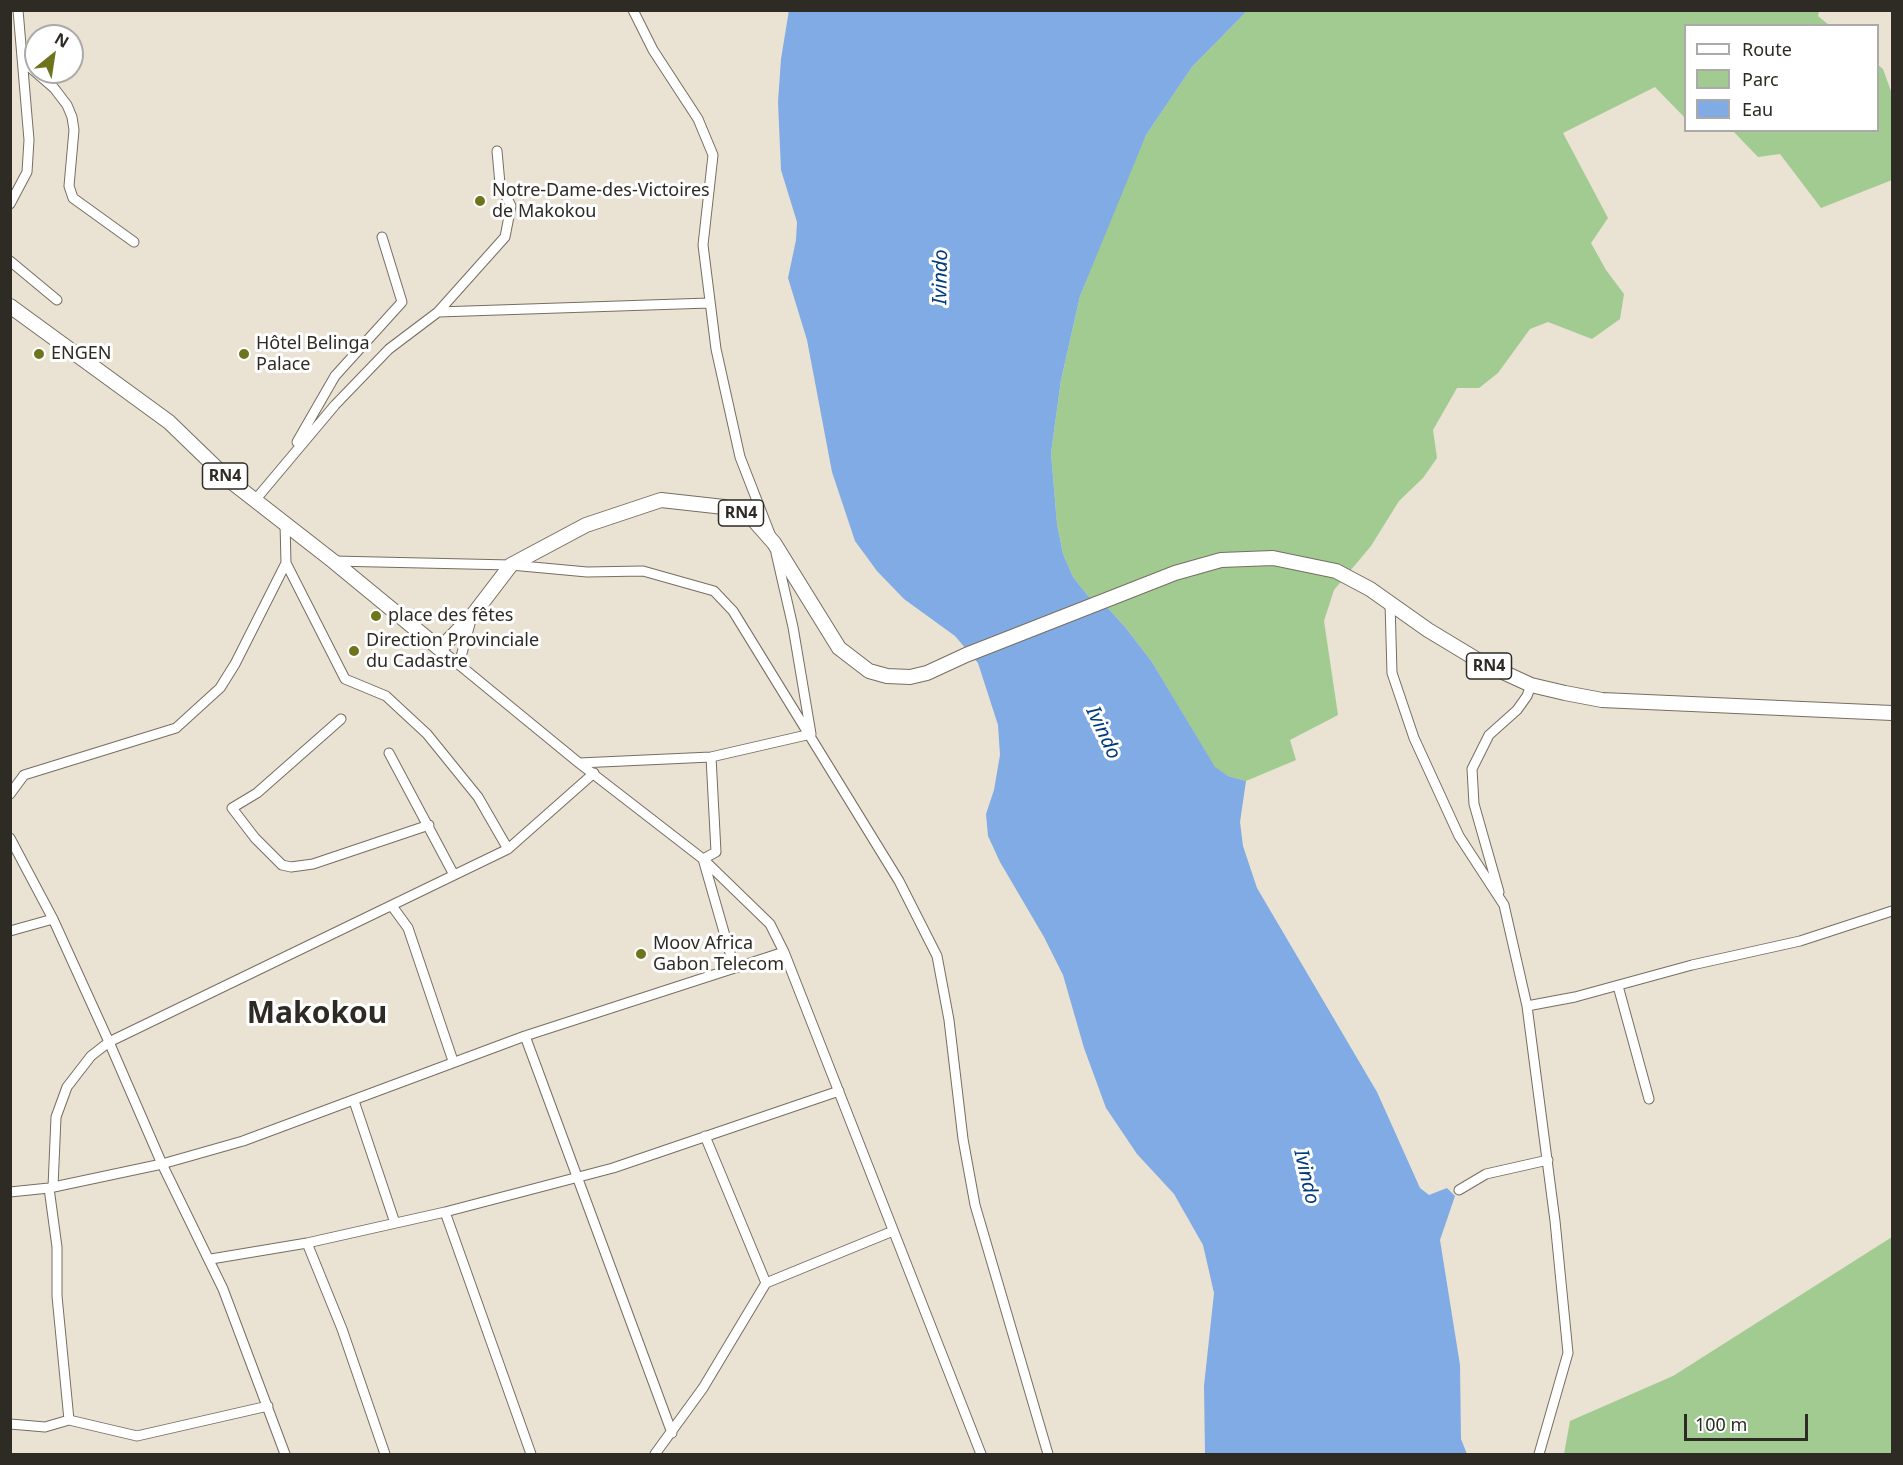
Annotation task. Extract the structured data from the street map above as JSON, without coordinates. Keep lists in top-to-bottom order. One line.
{"streets":{"highway":["RN4"]},"districts":["Makokou"],"water":["Ivindo"],"places":["Notre-Dame-des-Victoires de Makokou","ENGEN","Hôtel Belinga Palace","place des fêtes","Direction Provinciale du Cadastre","Moov Africa Gabon Telecom"],"legend":["Route","Parc","Eau"],"scale_bar":"100 m","north":"top right"}
